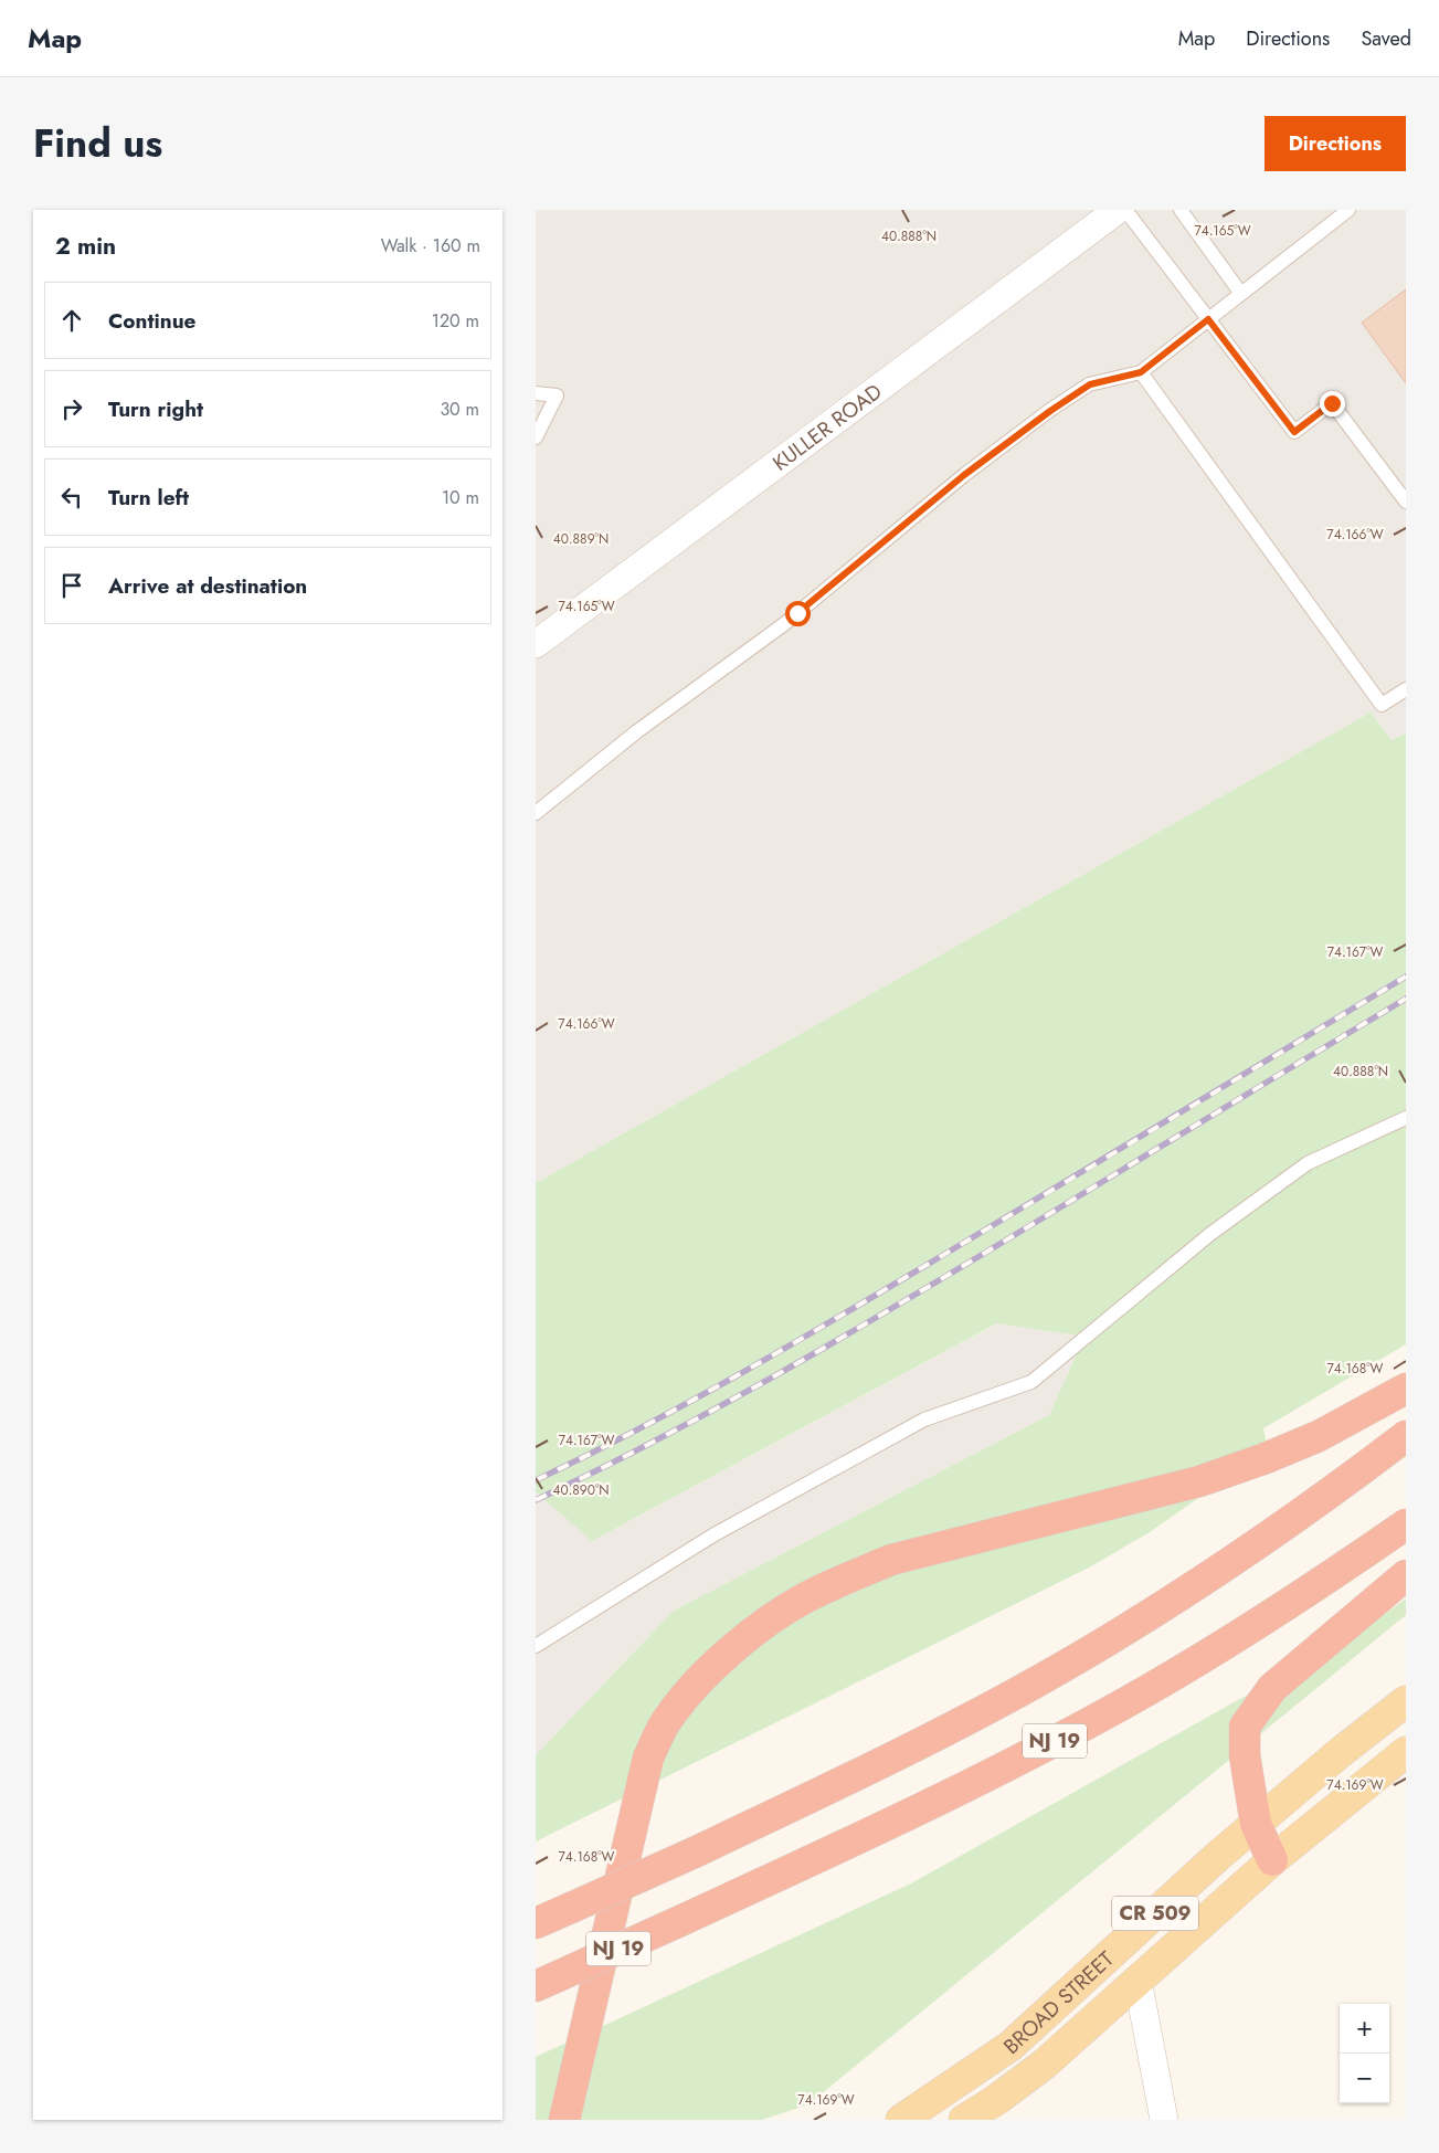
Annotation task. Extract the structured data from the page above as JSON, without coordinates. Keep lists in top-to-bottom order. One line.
{"streets":{"highway":["NJ 19"],"main road":["CR 509","BROAD STREET"],"street":["KULLER ROAD"]},"page":{"header":"Map","nav":["Map","Directions","Saved"],"title":"Find us","buttons":"Directions","heading":["2 min","Walk · 160 m"],"list":[["Continue","120 m"],["Turn right","30 m"],["Turn left","10 m"],"Arrive at destination"],"map_buttons":["+","−"]},"coordinates":["74.165°W","40.888°N","74.166°W","40.889°N","74.167°W","74.168°W","40.890°N","74.169°W"]}
